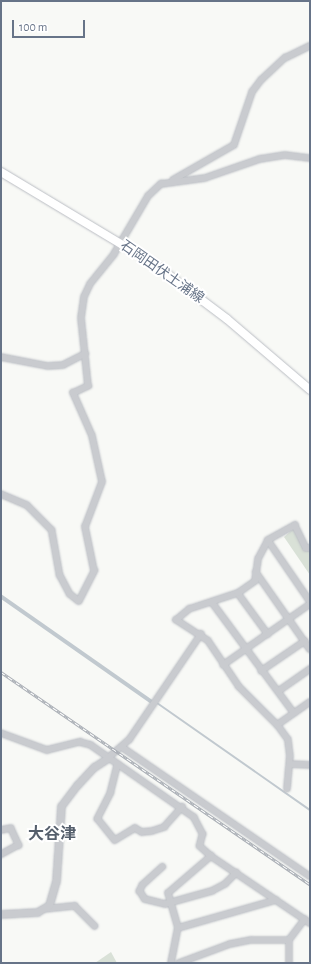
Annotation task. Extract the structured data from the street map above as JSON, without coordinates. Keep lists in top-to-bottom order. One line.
{"streets":{"main road":["石岡田伏土浦線"]},"districts":["大谷津"],"scale_bar":"100 m"}
